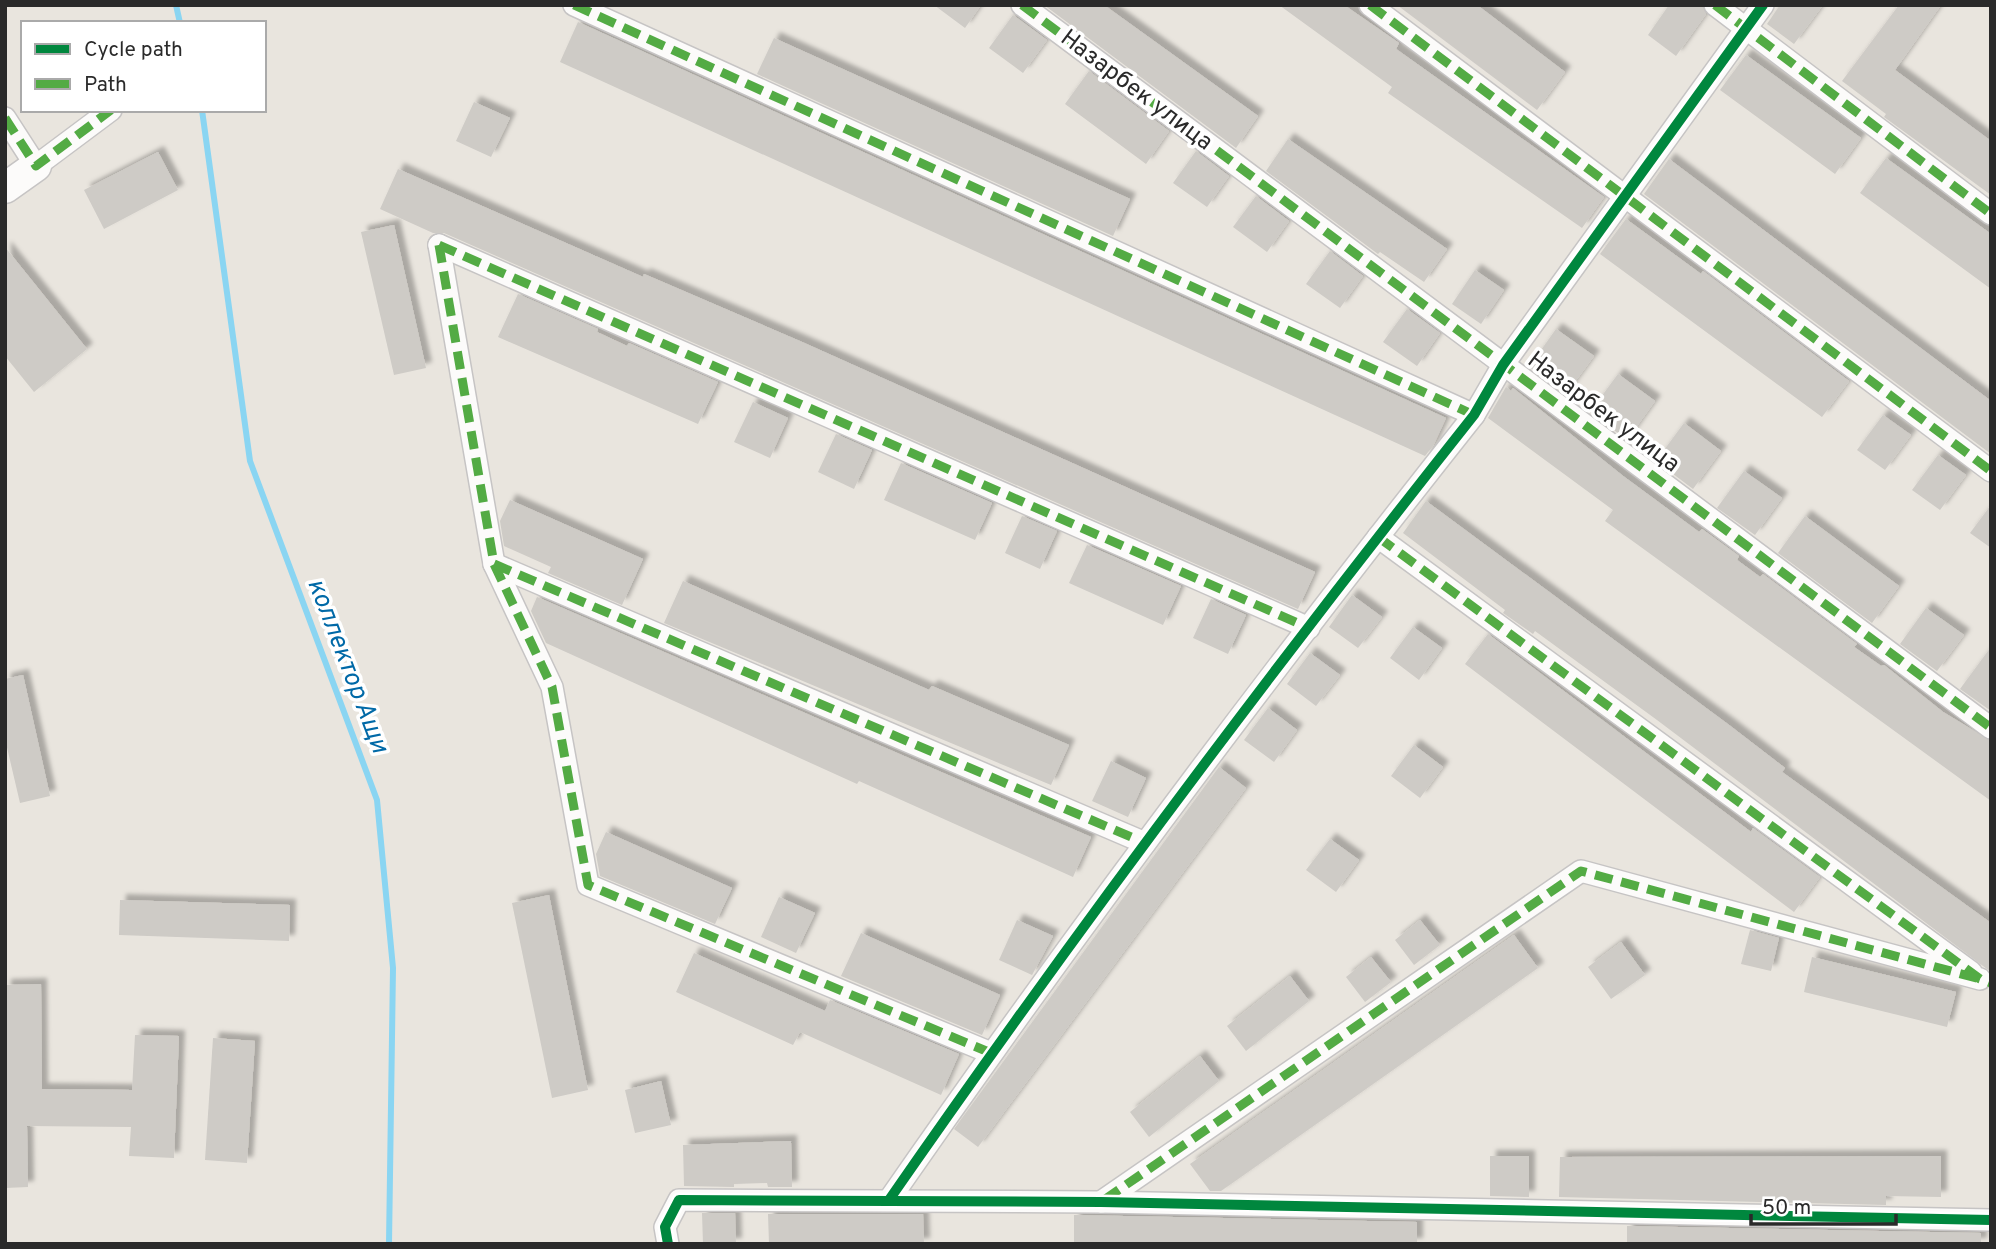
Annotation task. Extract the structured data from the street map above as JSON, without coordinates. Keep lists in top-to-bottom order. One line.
{"streets":{"street":["Назарбек улица"]},"water":["коллектор Ащи"],"legend":["Cycle path","Path"],"scale_bar":"50 m"}
